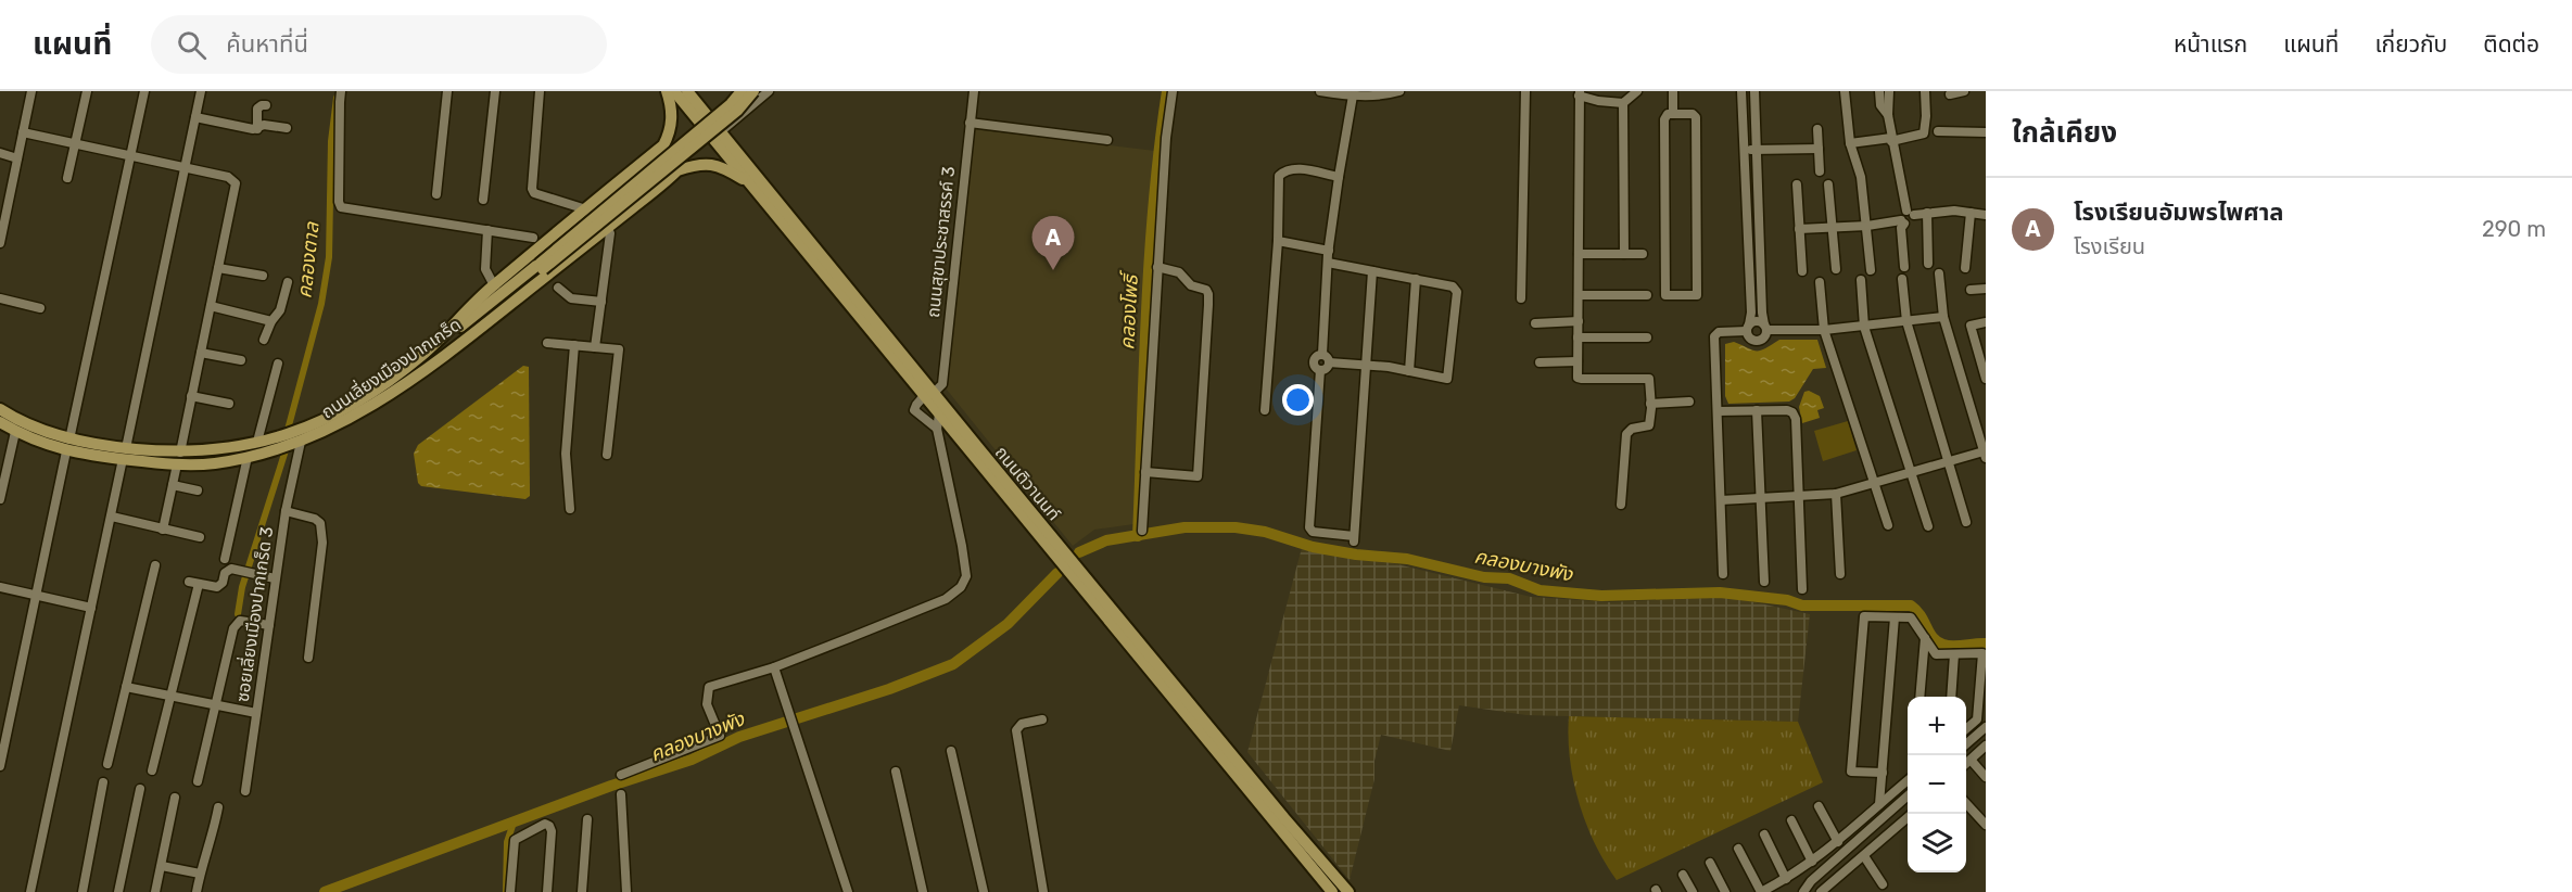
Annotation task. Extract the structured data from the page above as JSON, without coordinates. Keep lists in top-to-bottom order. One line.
{"streets":{"main road":["ถนนเลี่ยงเมืองปากเกร็ด","ถนนติวานนท์"],"street":["ถนนสุขาประชาสรรค์ 3","ซอยเลี่ยงเมืองปากเกร็ด 3"]},"crossings":[["ถนนสุขาประชาสรรค์ 3","ถนนติวานนท์"],["ถนนเลี่ยงเมืองปากเกร็ด","ถนนติวานนท์"],["ถนนเลี่ยงเมืองปากเกร็ด","ซอยเลี่ยงเมืองปากเกร็ด 3"]],"water":["คลองตาล","คลองโพธิ์","คลองบางพัง"],"page":{"header":"แผนที่","search":"ค้นหาที่นี่","nav":["หน้าแรก","แผนที่","เกี่ยวกับ","ติดต่อ"],"heading":"ใกล้เคียง","list":[{"mark":"A","name":"โรงเรียนอัมพรไพศาล","note":"โรงเรียน","value":"290 m"}],"pins":"A","map_buttons":["+","−"]}}
